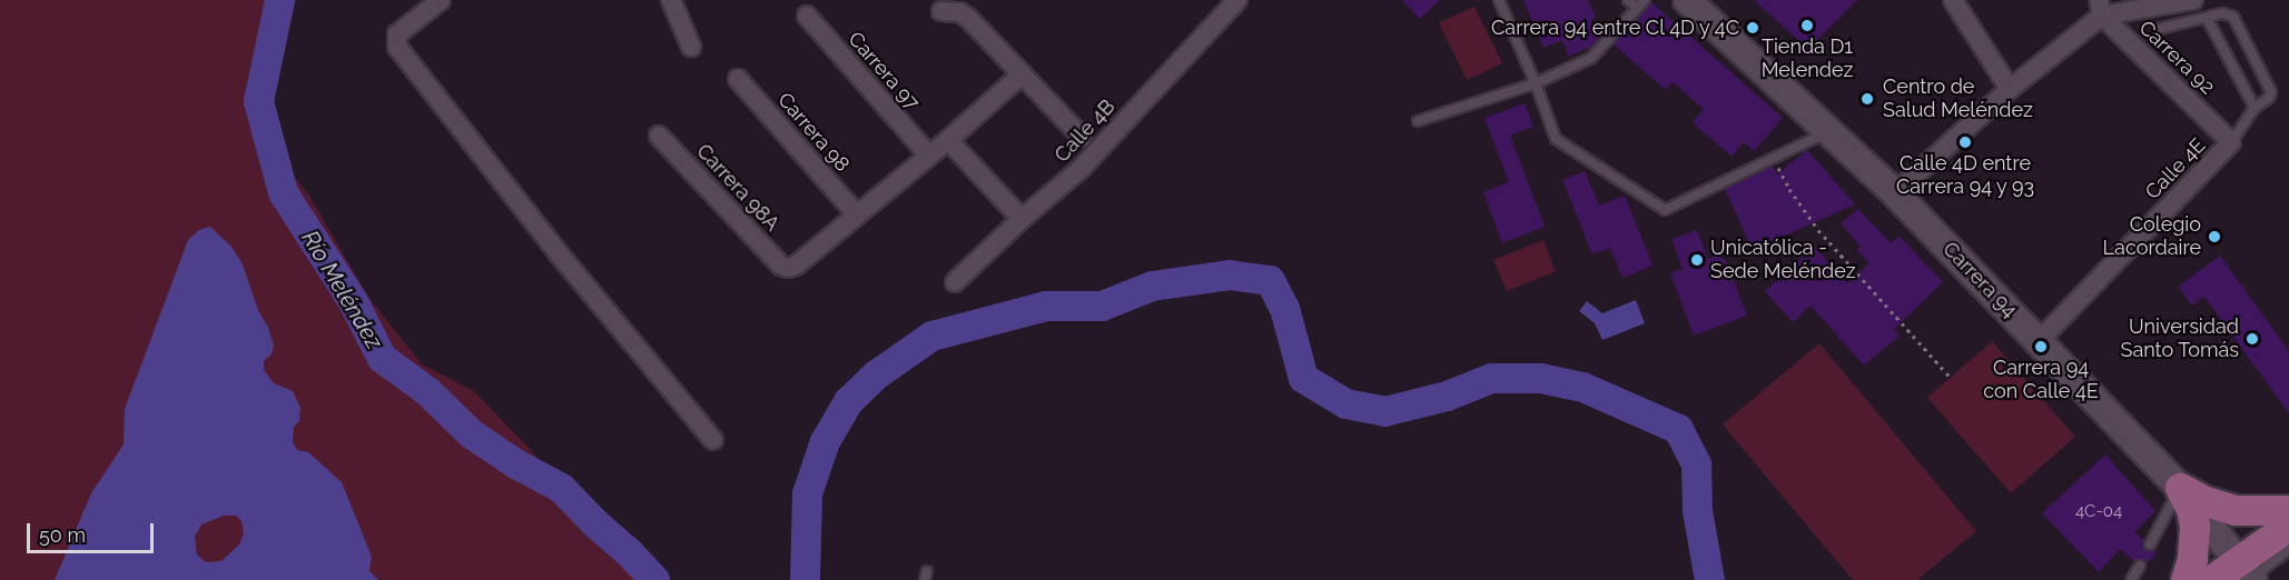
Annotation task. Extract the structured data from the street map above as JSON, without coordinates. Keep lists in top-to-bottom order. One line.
{"streets":{"street":["Carrera 92","Carrera 97","Calle 4B","Carrera 98","Calle 4E","Carrera 98A","Carrera 94"]},"crossings":[["Carrera 92","Calle 4E"],["Carrera 98","Carrera 98A"],["Calle 4E","Carrera 94"]],"water":["Río Meléndez"],"places":["Tienda D1 Melendez","Carrera 94 entre Cl 4D y 4C","Centro de Salud Meléndez","Calle 4D entre Carrera 94 y 93","Colegio Lacordaire","Unicatólica - Sede Meléndez","Universidad Santo Tomás","Carrera 94 con Calle 4E"],"house_numbers":["4C-04"],"scale_bar":"50 m"}
